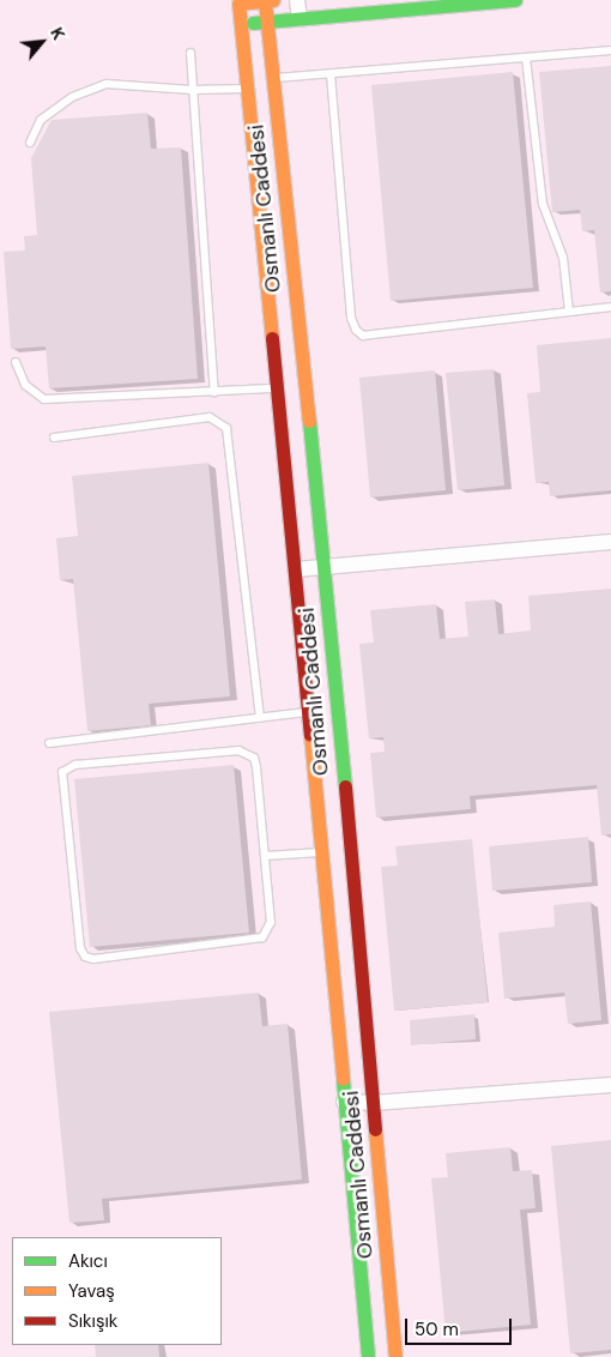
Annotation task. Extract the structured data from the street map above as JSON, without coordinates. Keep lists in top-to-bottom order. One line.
{"streets":{"street":["Osmanlı Caddesi"]},"legend":["Akıcı","Yavaş","Sıkışık"],"scale_bar":"50 m","north":"top right"}
